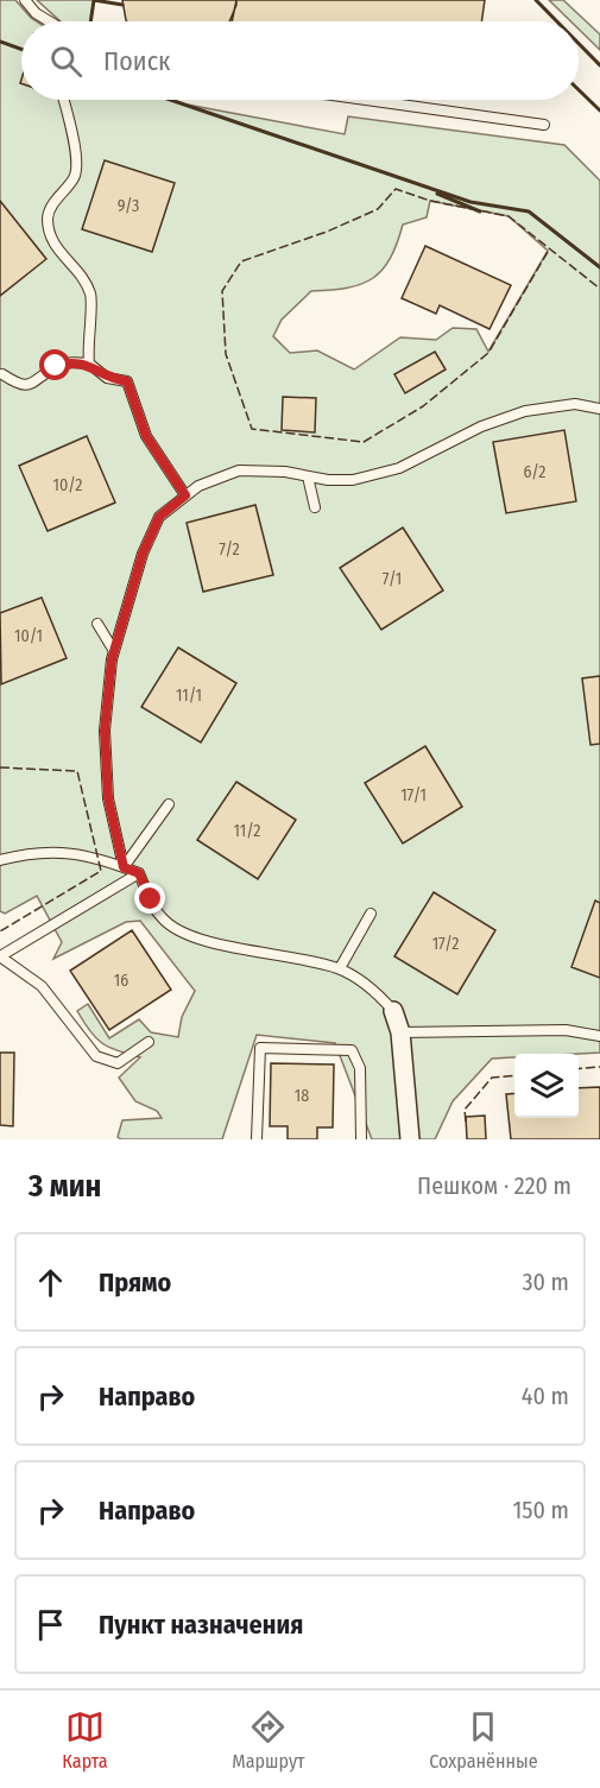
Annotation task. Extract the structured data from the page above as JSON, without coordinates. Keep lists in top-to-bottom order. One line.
{"house_numbers":["9/3","6/2","10/2","7/2","7/1","10/1","11/1","17/1","11/2","17/2","16","18"],"page":{"search":"Поиск","heading":["3 мин","Пешком · 220 m"],"list":[["Прямо","30 m"],["Направо","40 m"],["Направо","150 m"],"Пункт назначения"],"nav":["Карта","Маршрут","Сохранённые"]}}
